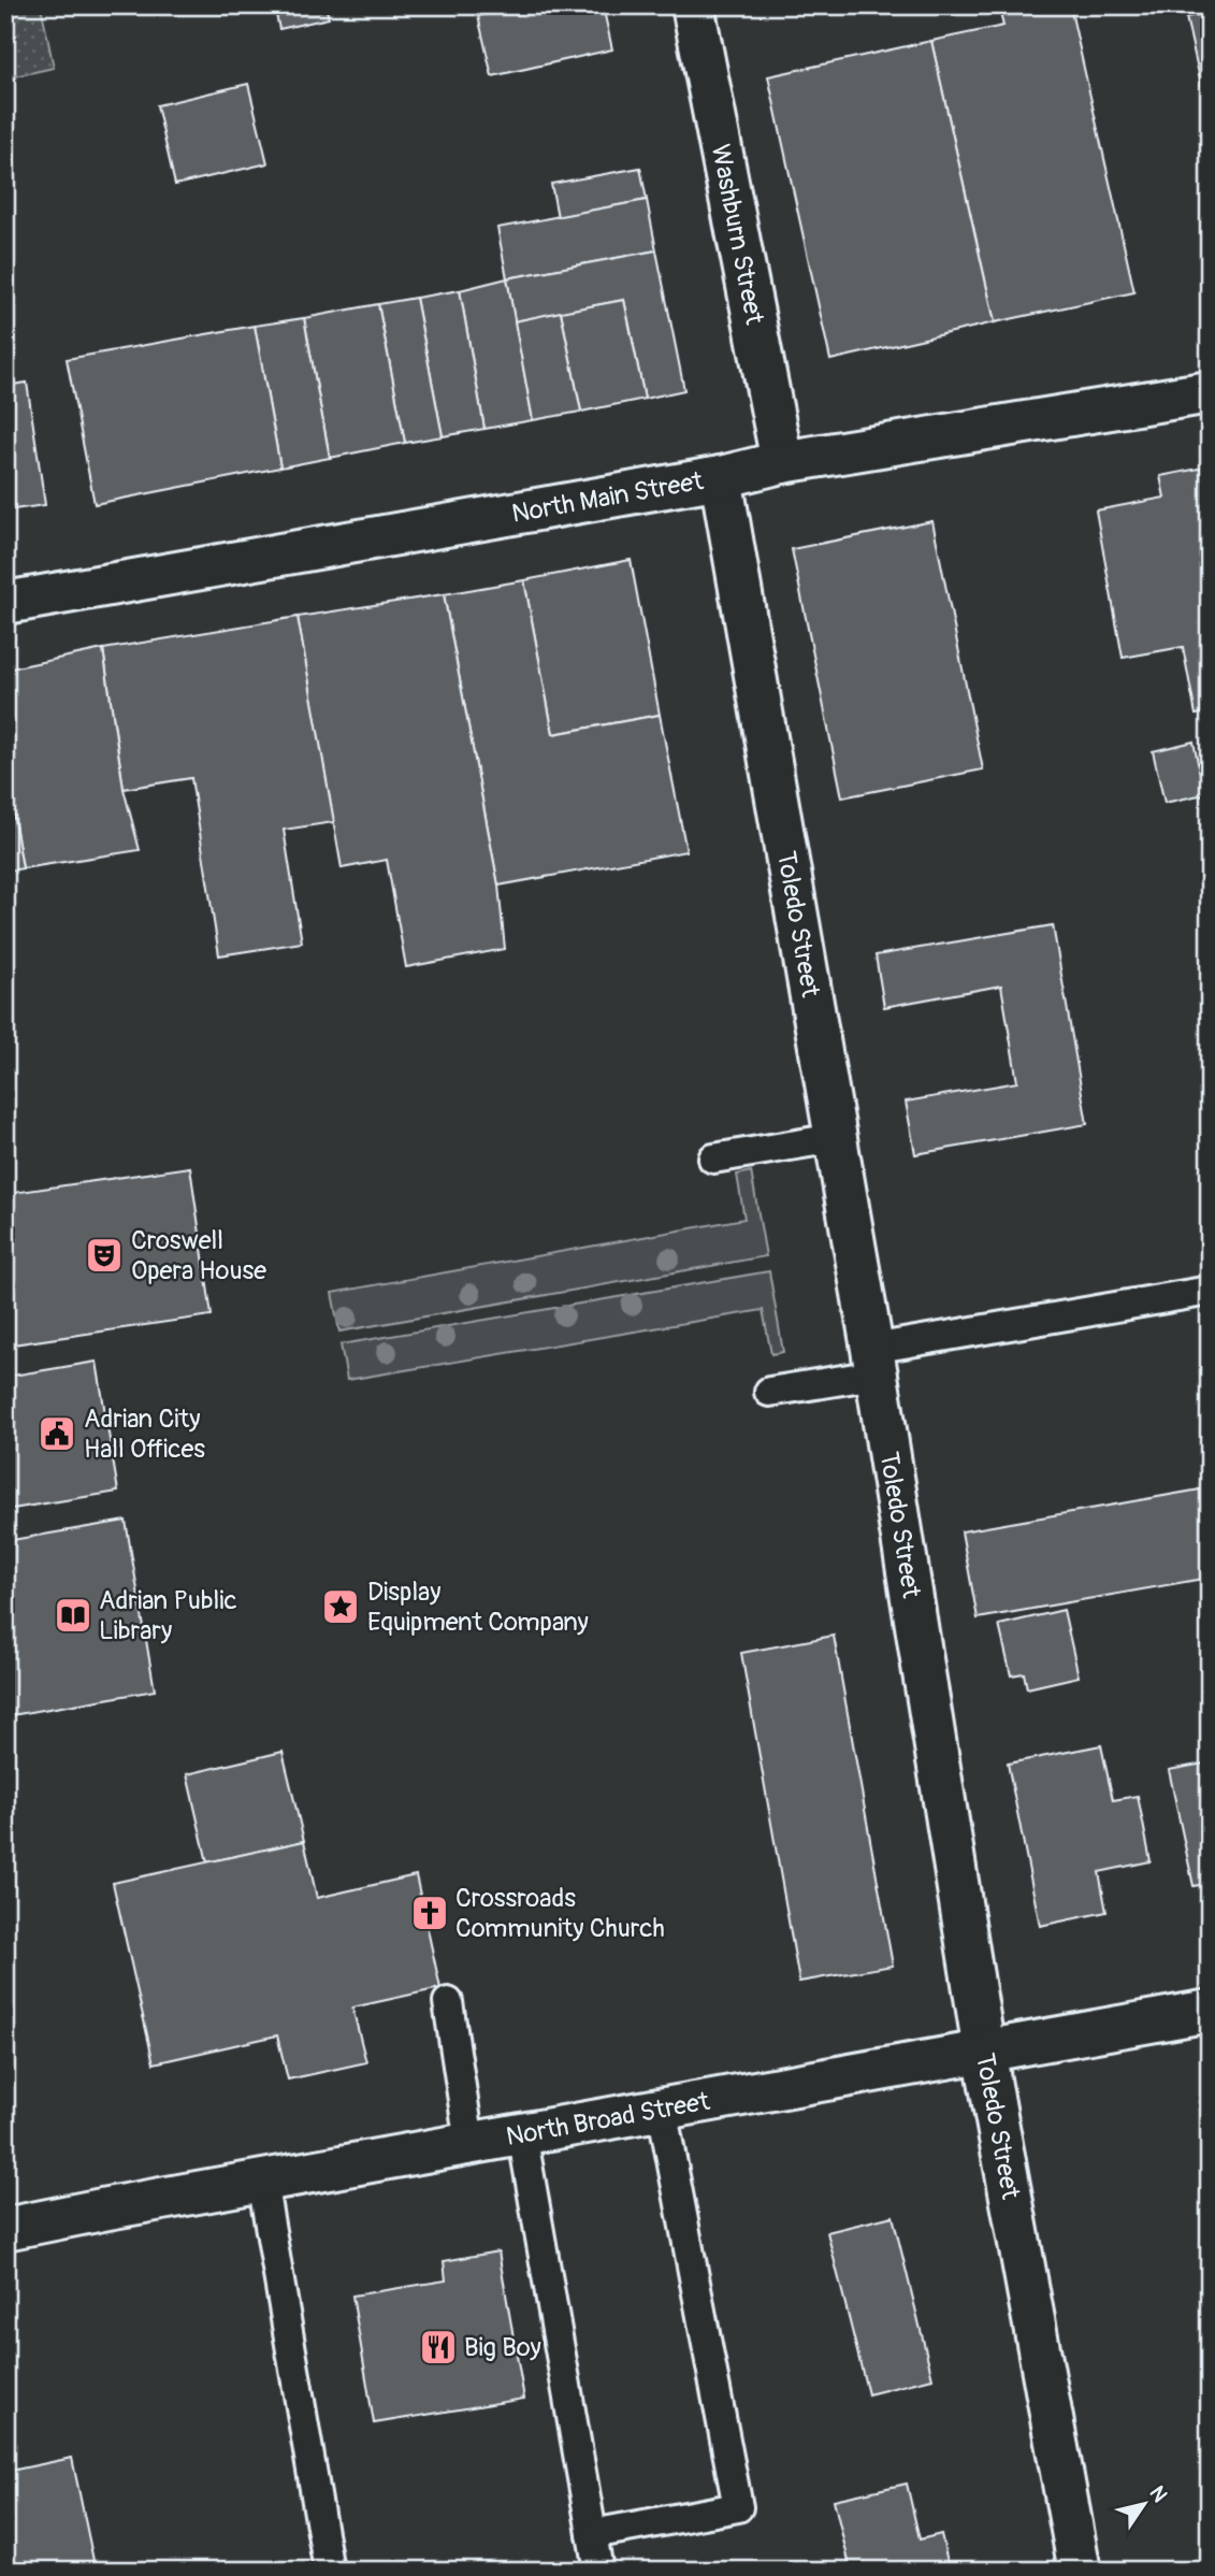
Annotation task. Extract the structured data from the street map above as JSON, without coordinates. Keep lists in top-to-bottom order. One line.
{"streets":{"street":["Washburn Street","North Main Street","Toledo Street","North Broad Street"]},"crossings":[["Washburn Street","North Main Street"],["North Main Street","Toledo Street"],["Toledo Street","North Broad Street"]],"places":{"theatre":["Croswell Opera House"],"public building":["Adrian City Hall Offices"],"place":["Display Equipment Company"],"library":["Adrian Public Library"],"church":["Crossroads Community Church"],"restaurant":["Big Boy"]},"north":"top right"}
